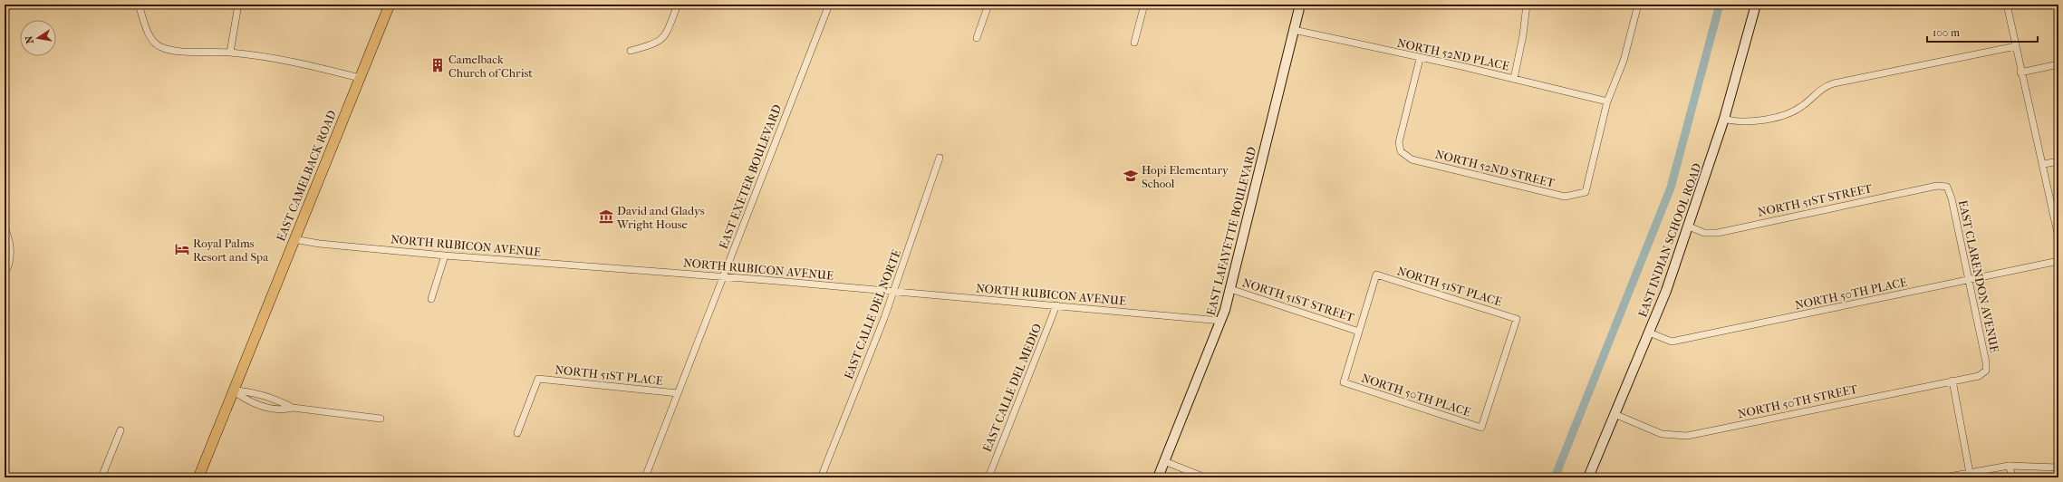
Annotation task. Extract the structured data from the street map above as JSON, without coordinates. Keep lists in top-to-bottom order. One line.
{"streets":{"main road":["EAST CAMELBACK ROAD","EAST LAFAYETTE BOULEVARD","EAST INDIAN SCHOOL ROAD"],"street":["NORTH 52ND PLACE","NORTH 52ND STREET","EAST EXETER BOULEVARD","NORTH 51ST STREET","NORTH RUBICON AVENUE","EAST CLARENDON AVENUE","NORTH 51ST PLACE","NORTH 50TH PLACE","EAST CALLE DEL NORTE","EAST CALLE DEL MEDIO","NORTH 50TH STREET"]},"crossings":[["NORTH 52ND PLACE","NORTH 52ND STREET"],["NORTH 52ND PLACE","EAST LAFAYETTE BOULEVARD"],["EAST CAMELBACK ROAD","NORTH RUBICON AVENUE"],["EAST EXETER BOULEVARD","NORTH RUBICON AVENUE"],["EAST EXETER BOULEVARD","NORTH 51ST PLACE"],["NORTH 51ST STREET","EAST LAFAYETTE BOULEVARD"],["NORTH 51ST STREET","EAST INDIAN SCHOOL ROAD"],["NORTH 51ST STREET","EAST CLARENDON AVENUE"],["NORTH 51ST STREET","NORTH 51ST PLACE"],["NORTH 51ST STREET","NORTH 50TH PLACE"],["EAST LAFAYETTE BOULEVARD","NORTH RUBICON AVENUE"],["EAST INDIAN SCHOOL ROAD","NORTH 50TH PLACE"],["EAST INDIAN SCHOOL ROAD","NORTH 50TH STREET"],["NORTH RUBICON AVENUE","EAST CALLE DEL NORTE"],["NORTH RUBICON AVENUE","EAST CALLE DEL MEDIO"],["EAST CLARENDON AVENUE","NORTH 50TH PLACE"],["EAST CLARENDON AVENUE","NORTH 50TH STREET"],["NORTH 51ST PLACE","NORTH 50TH PLACE"]],"places":{"building":["Camelback Church of Christ"],"school or university":["Hopi Elementary School"],"museum":["David and Gladys Wright House"],"hotel":["Royal Palms Resort and Spa"]},"scale_bar":"100 m","north":"left"}
